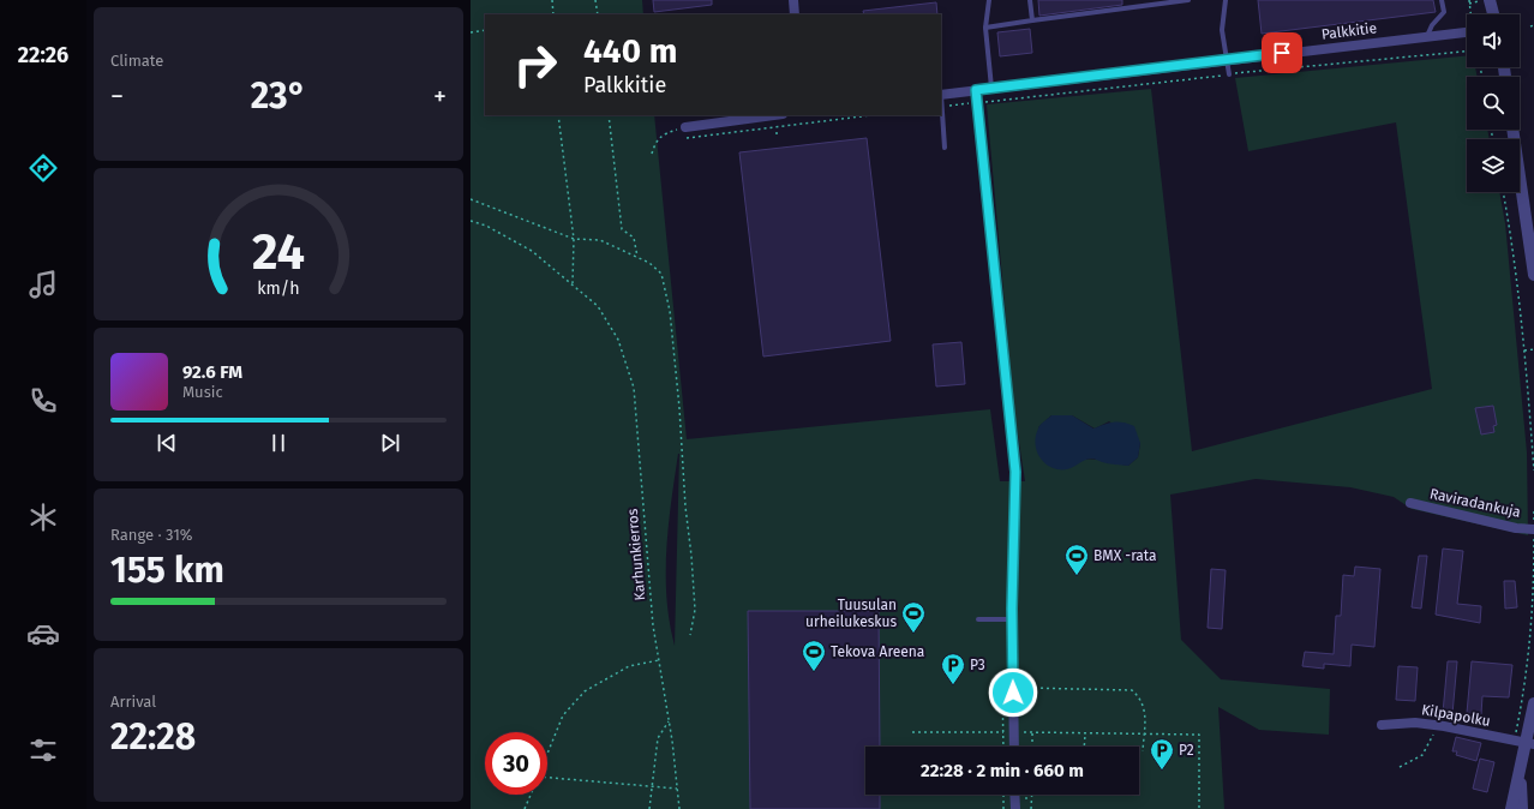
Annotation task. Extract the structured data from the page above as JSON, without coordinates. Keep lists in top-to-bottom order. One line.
{"streets":{"street":["Palkkitie","Raviradankuja","Kilpapolku"],"path":["Karhunkierros"]},"places":{"sports":["BMX -rata","Tuusulan urheilukeskus","Tekova Areena"],"parking":["P3","P2"]},"page":{"tabs":"22:26","tile":["Climate",["Range · 31%","155 km"],["Arrival","22:28"]],"turn":["440 m","Palkkitie"],"heat":["−","23°","+"],"song":["92.6 FM","Music"],"limit":"30","trip":"22:28 · 2 min · 660 m","gauge":["24","km/h"]}}
